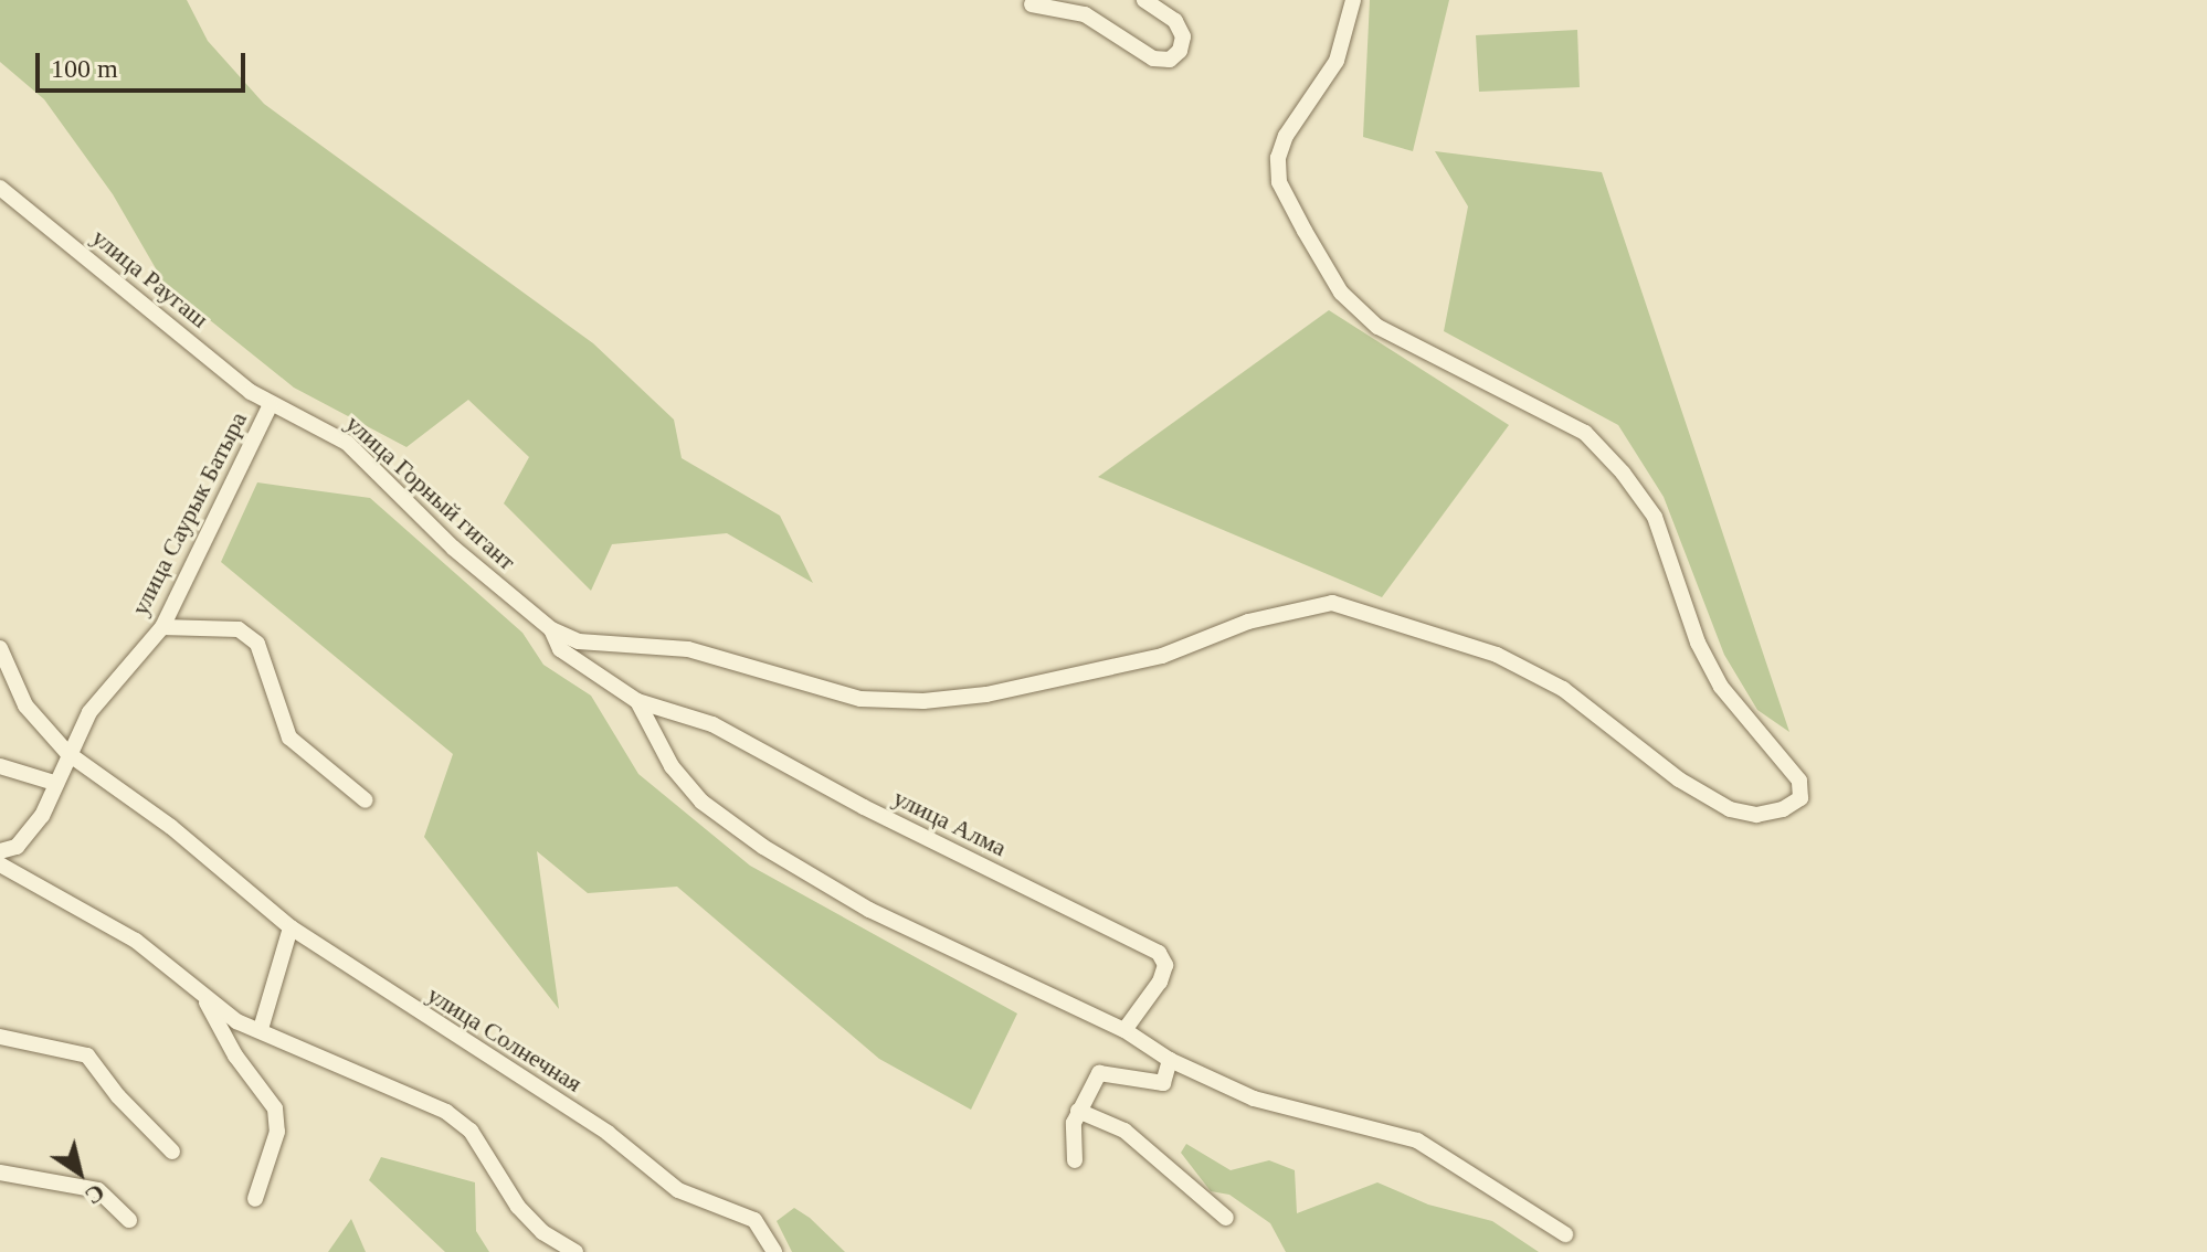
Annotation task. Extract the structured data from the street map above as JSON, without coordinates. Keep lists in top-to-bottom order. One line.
{"streets":{"street":["улица Раугаш","улица Горный гигант","улица Саурык Батыра","улица Алма","улица Солнечная"]},"crossings":[["улица Раугаш","улица Горный гигант"],["улица Раугаш","улица Саурык Батыра"],["улица Горный гигант","улица Саурык Батыра"],["улица Саурык Батыра","улица Солнечная"]],"scale_bar":"100 m","north":"bottom right"}
